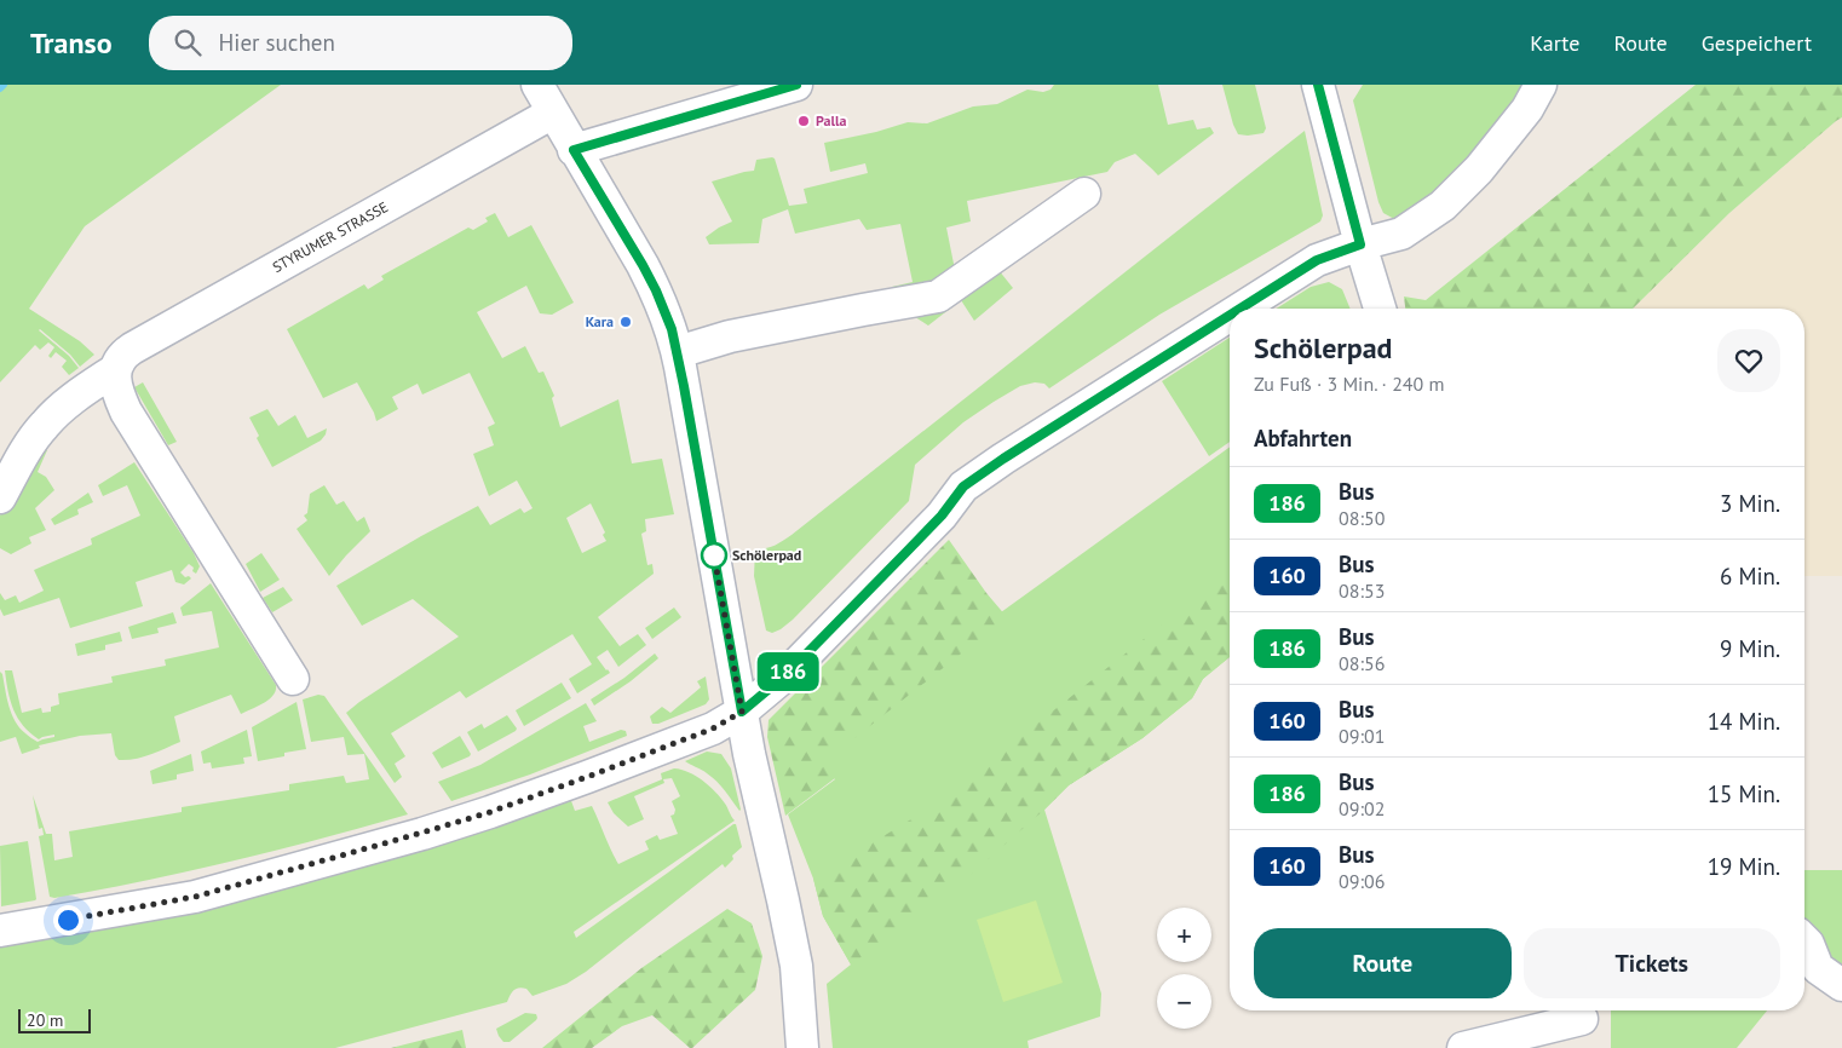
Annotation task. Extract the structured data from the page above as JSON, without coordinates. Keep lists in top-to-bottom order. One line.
{"streets":{"street":["STYRUMER STRASSE"]},"places":["Palla","Kara","Schölerpad"],"lines":["bus line 186"],"scale_bar":"20 m","page":{"header":"Transo","search":"Hier suchen","nav":["Karte","Route","Gespeichert"],"on_map":"186","heading":[["Schölerpad","Zu Fuß · 3 Min. · 240 m"],"Abfahrten"],"list":[{"mark":"186","name":"Bus","note":"08:50","value":"3 Min."},{"mark":"160","name":"Bus","note":"08:53","value":"6 Min."},{"mark":"186","name":"Bus","note":"08:56","value":"9 Min."},{"mark":"160","name":"Bus","note":"09:01","value":"14 Min."},{"mark":"186","name":"Bus","note":"09:02","value":"15 Min."},{"mark":"160","name":"Bus","note":"09:06","value":"19 Min."}],"map_buttons":["+","−"],"buttons":["Route","Tickets"],"scale":"20 m"}}
